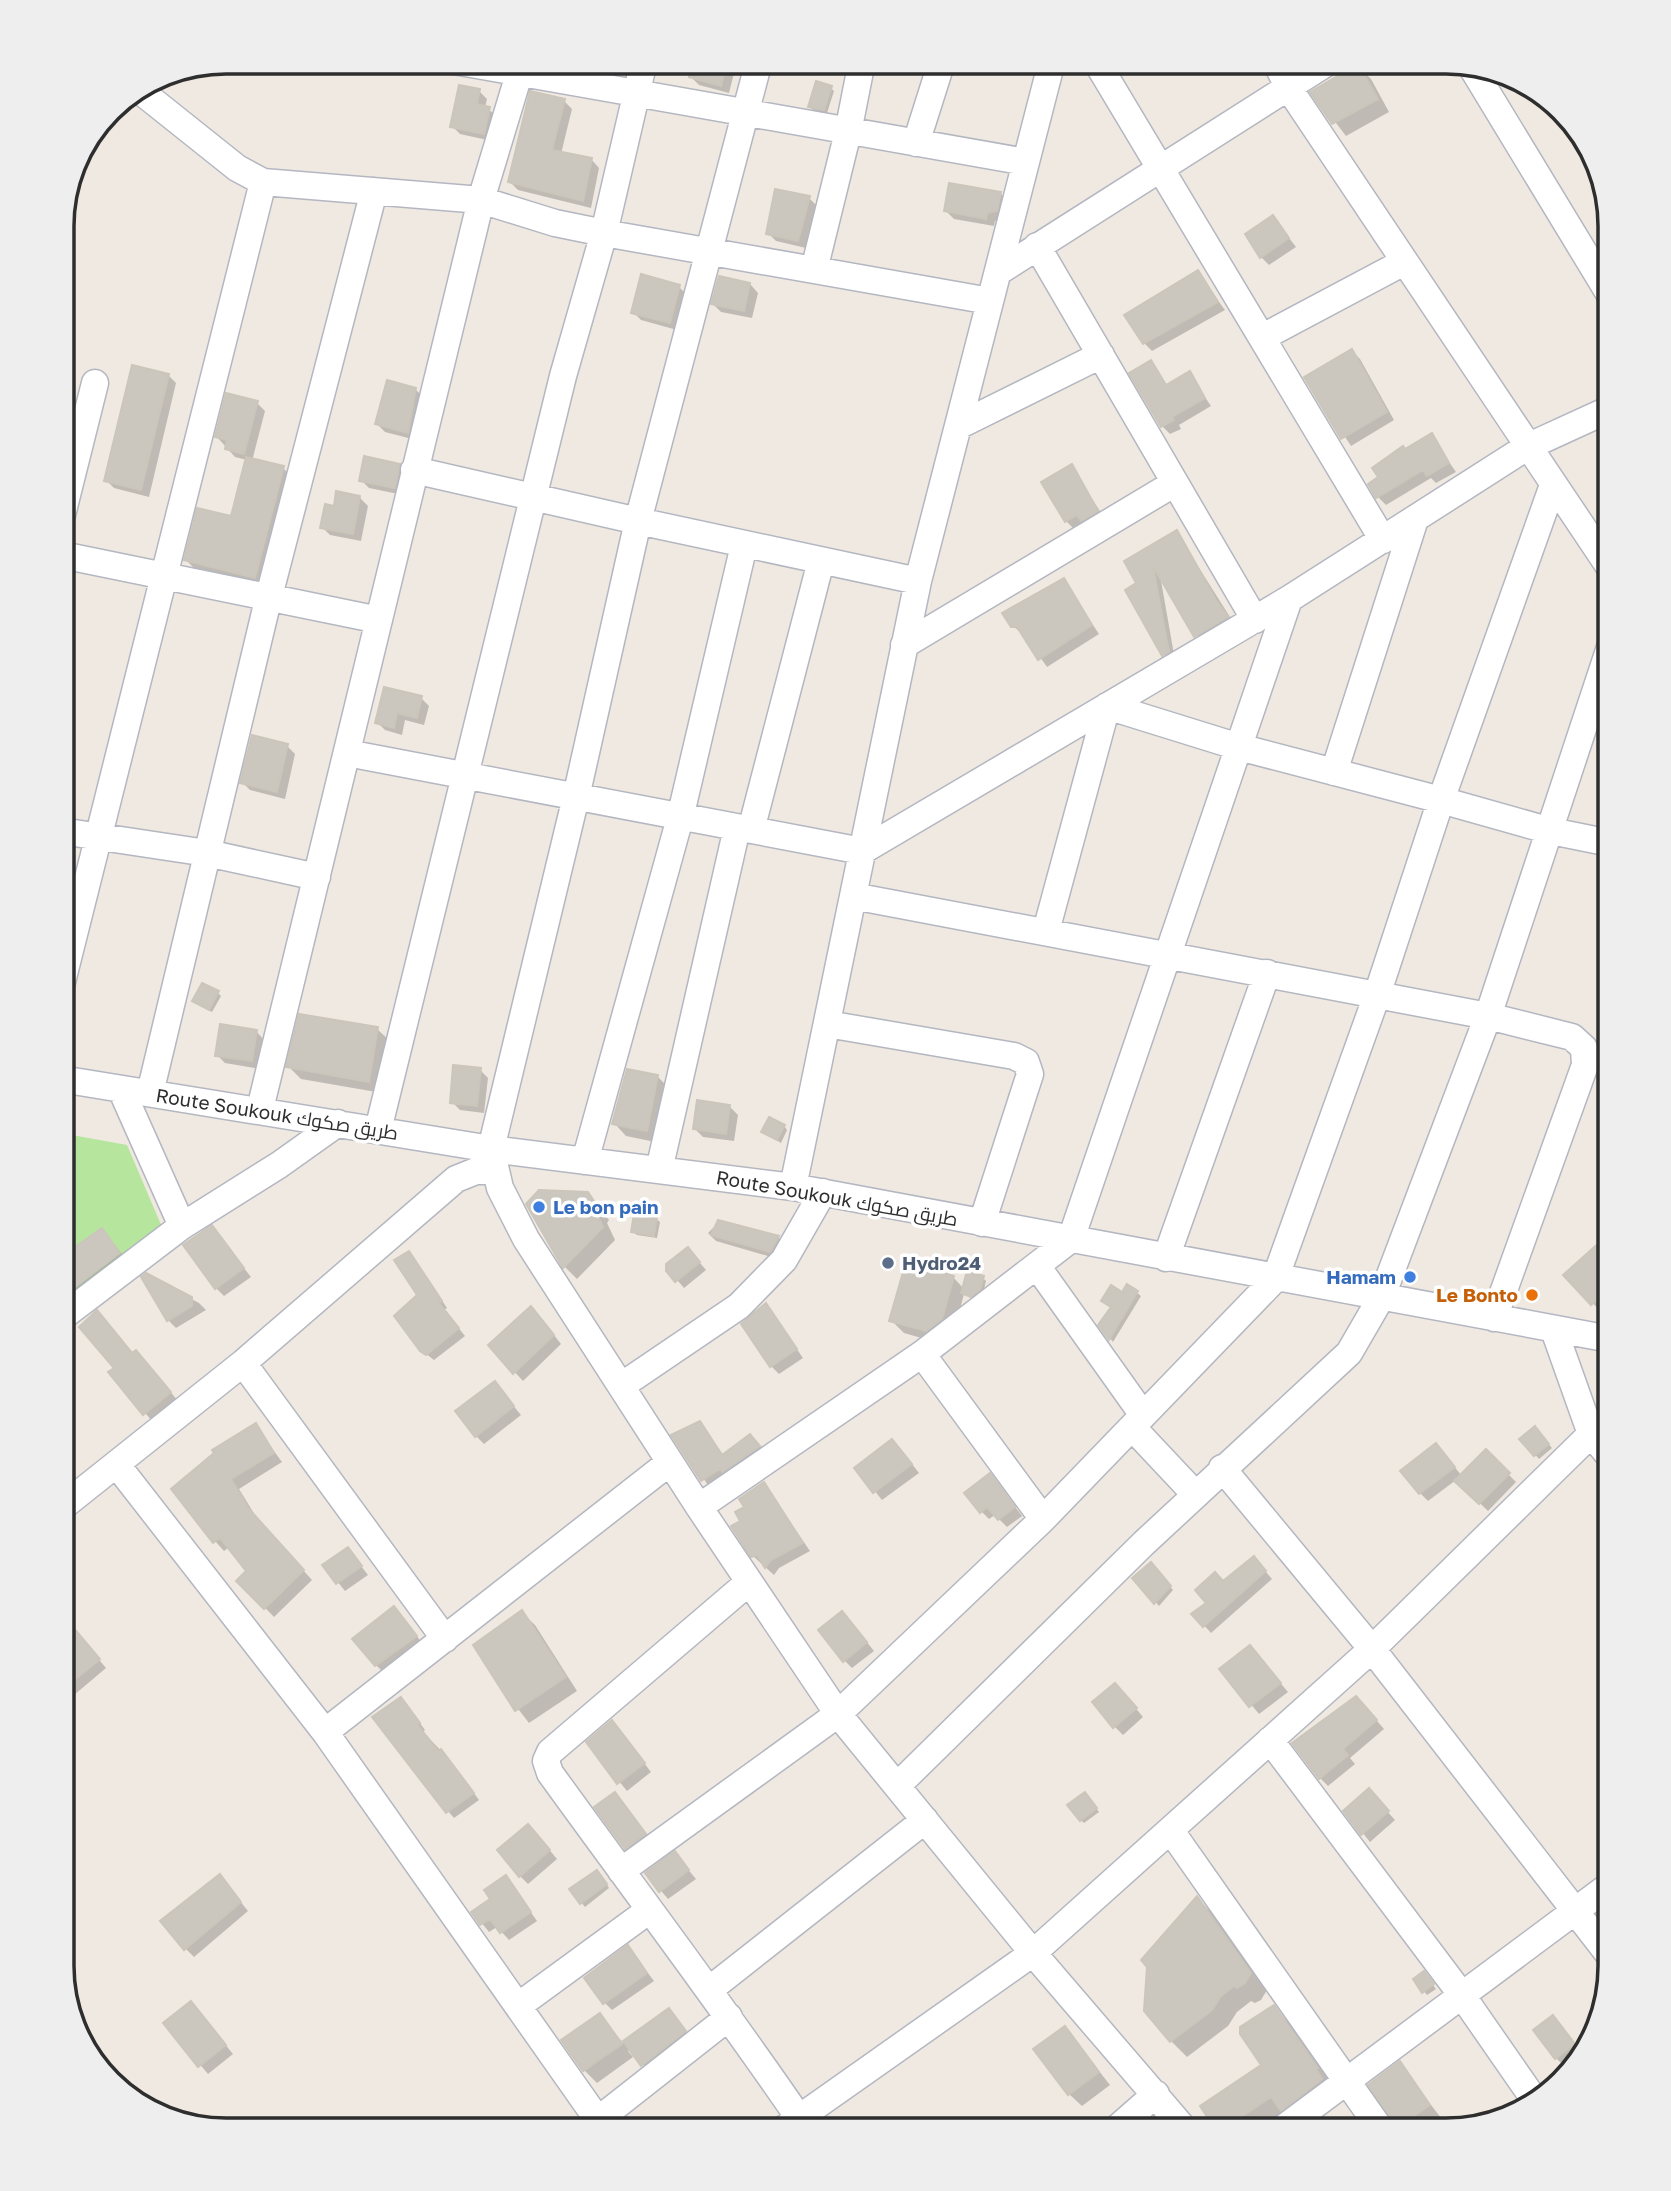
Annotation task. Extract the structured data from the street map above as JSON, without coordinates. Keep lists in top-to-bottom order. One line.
{"streets":{"street":["Route Soukouk طريق صكوك"]},"places":["Le bon pain","Hydro24","Hamam","Le Bonto"]}
